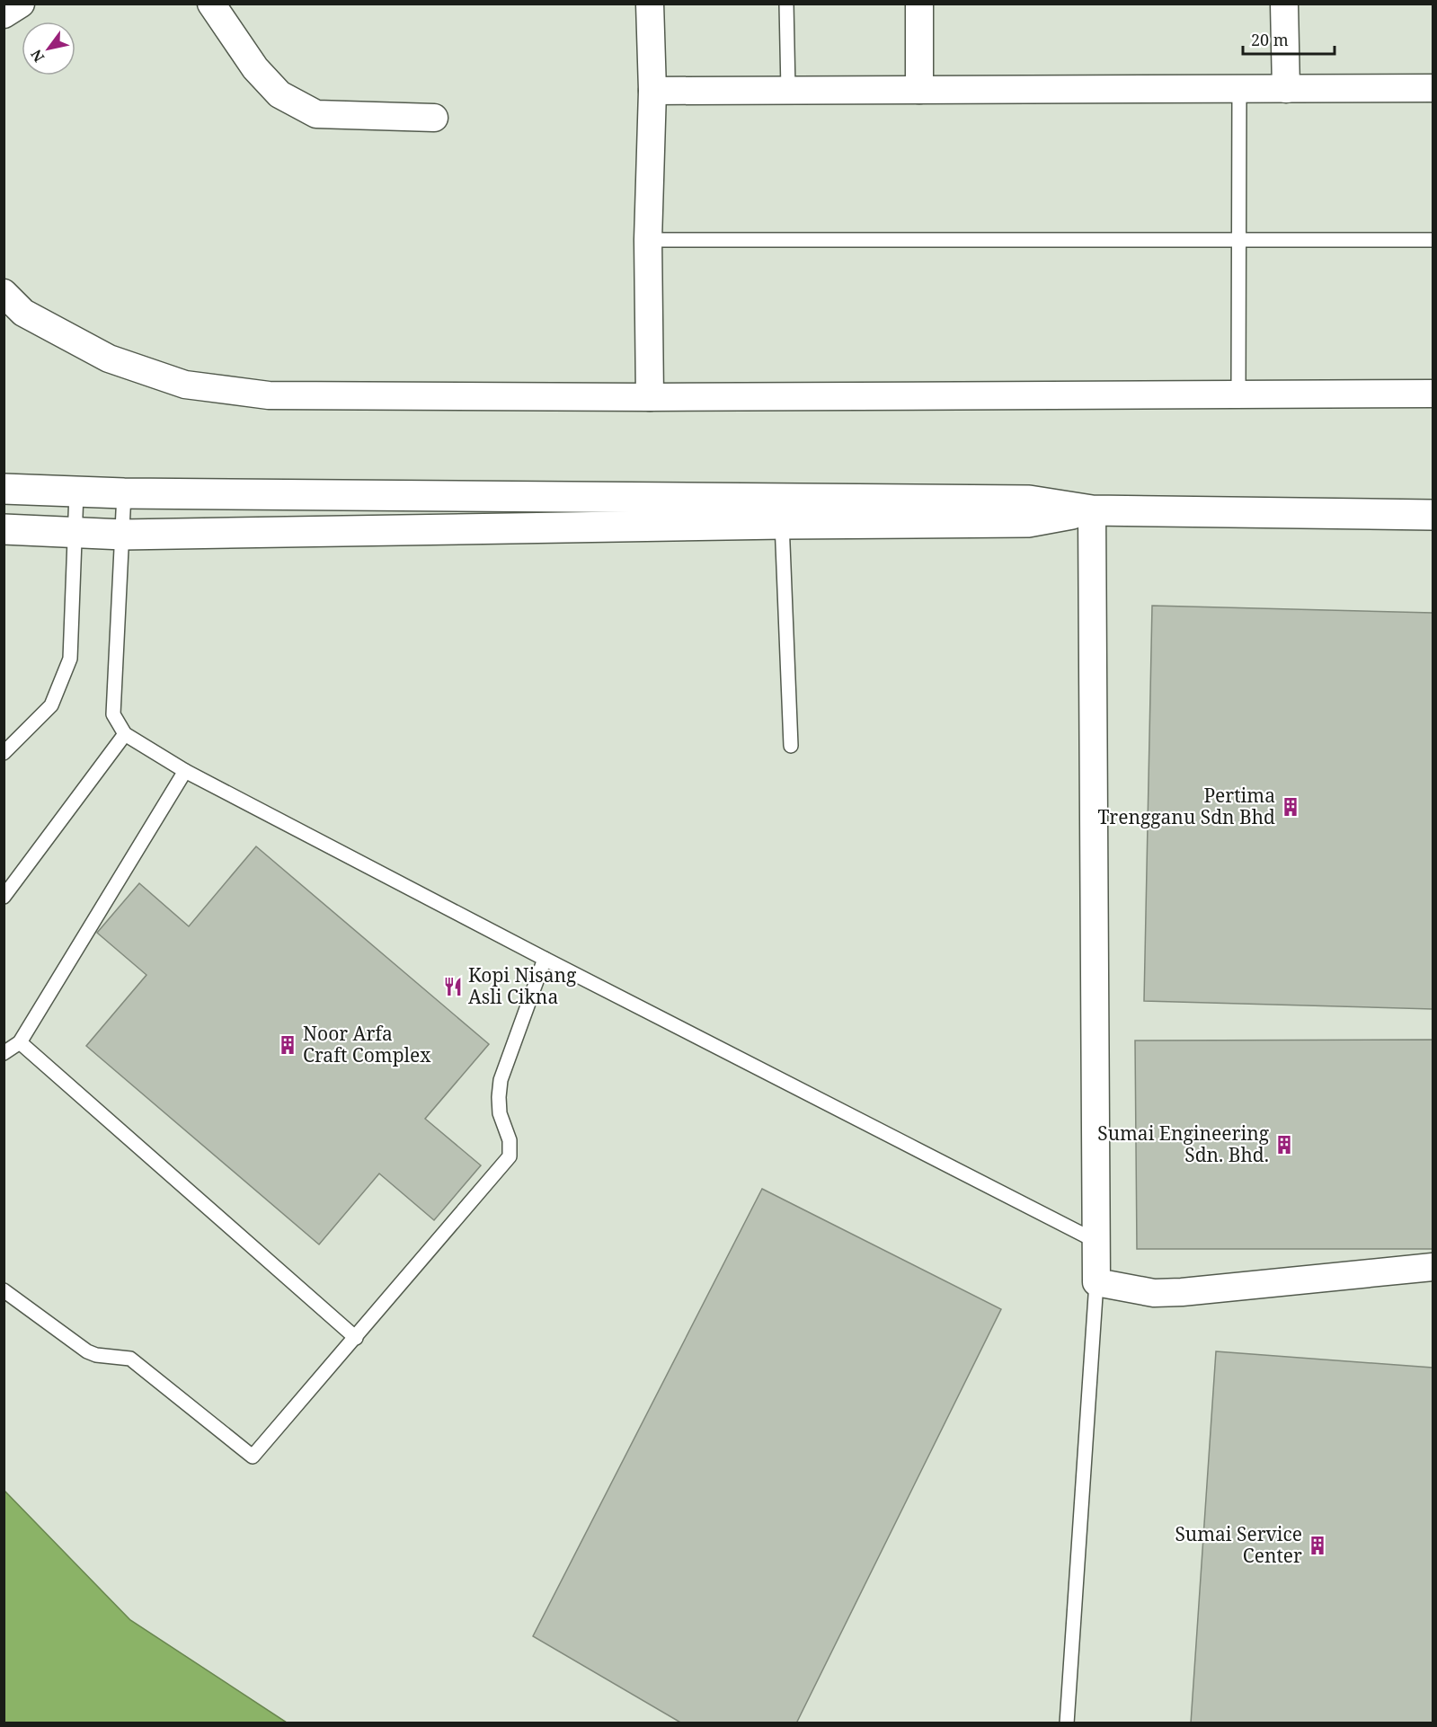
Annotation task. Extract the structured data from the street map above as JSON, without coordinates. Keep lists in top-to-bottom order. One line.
{"places":{"building":["Pertima Trengganu Sdn Bhd","Noor Arfa Craft Complex","Sumai Engineering Sdn. Bhd.","Sumai Service Center"],"restaurant":["Kopi Nisang Asli Cikna"]},"scale_bar":"20 m","north":"bottom left"}
